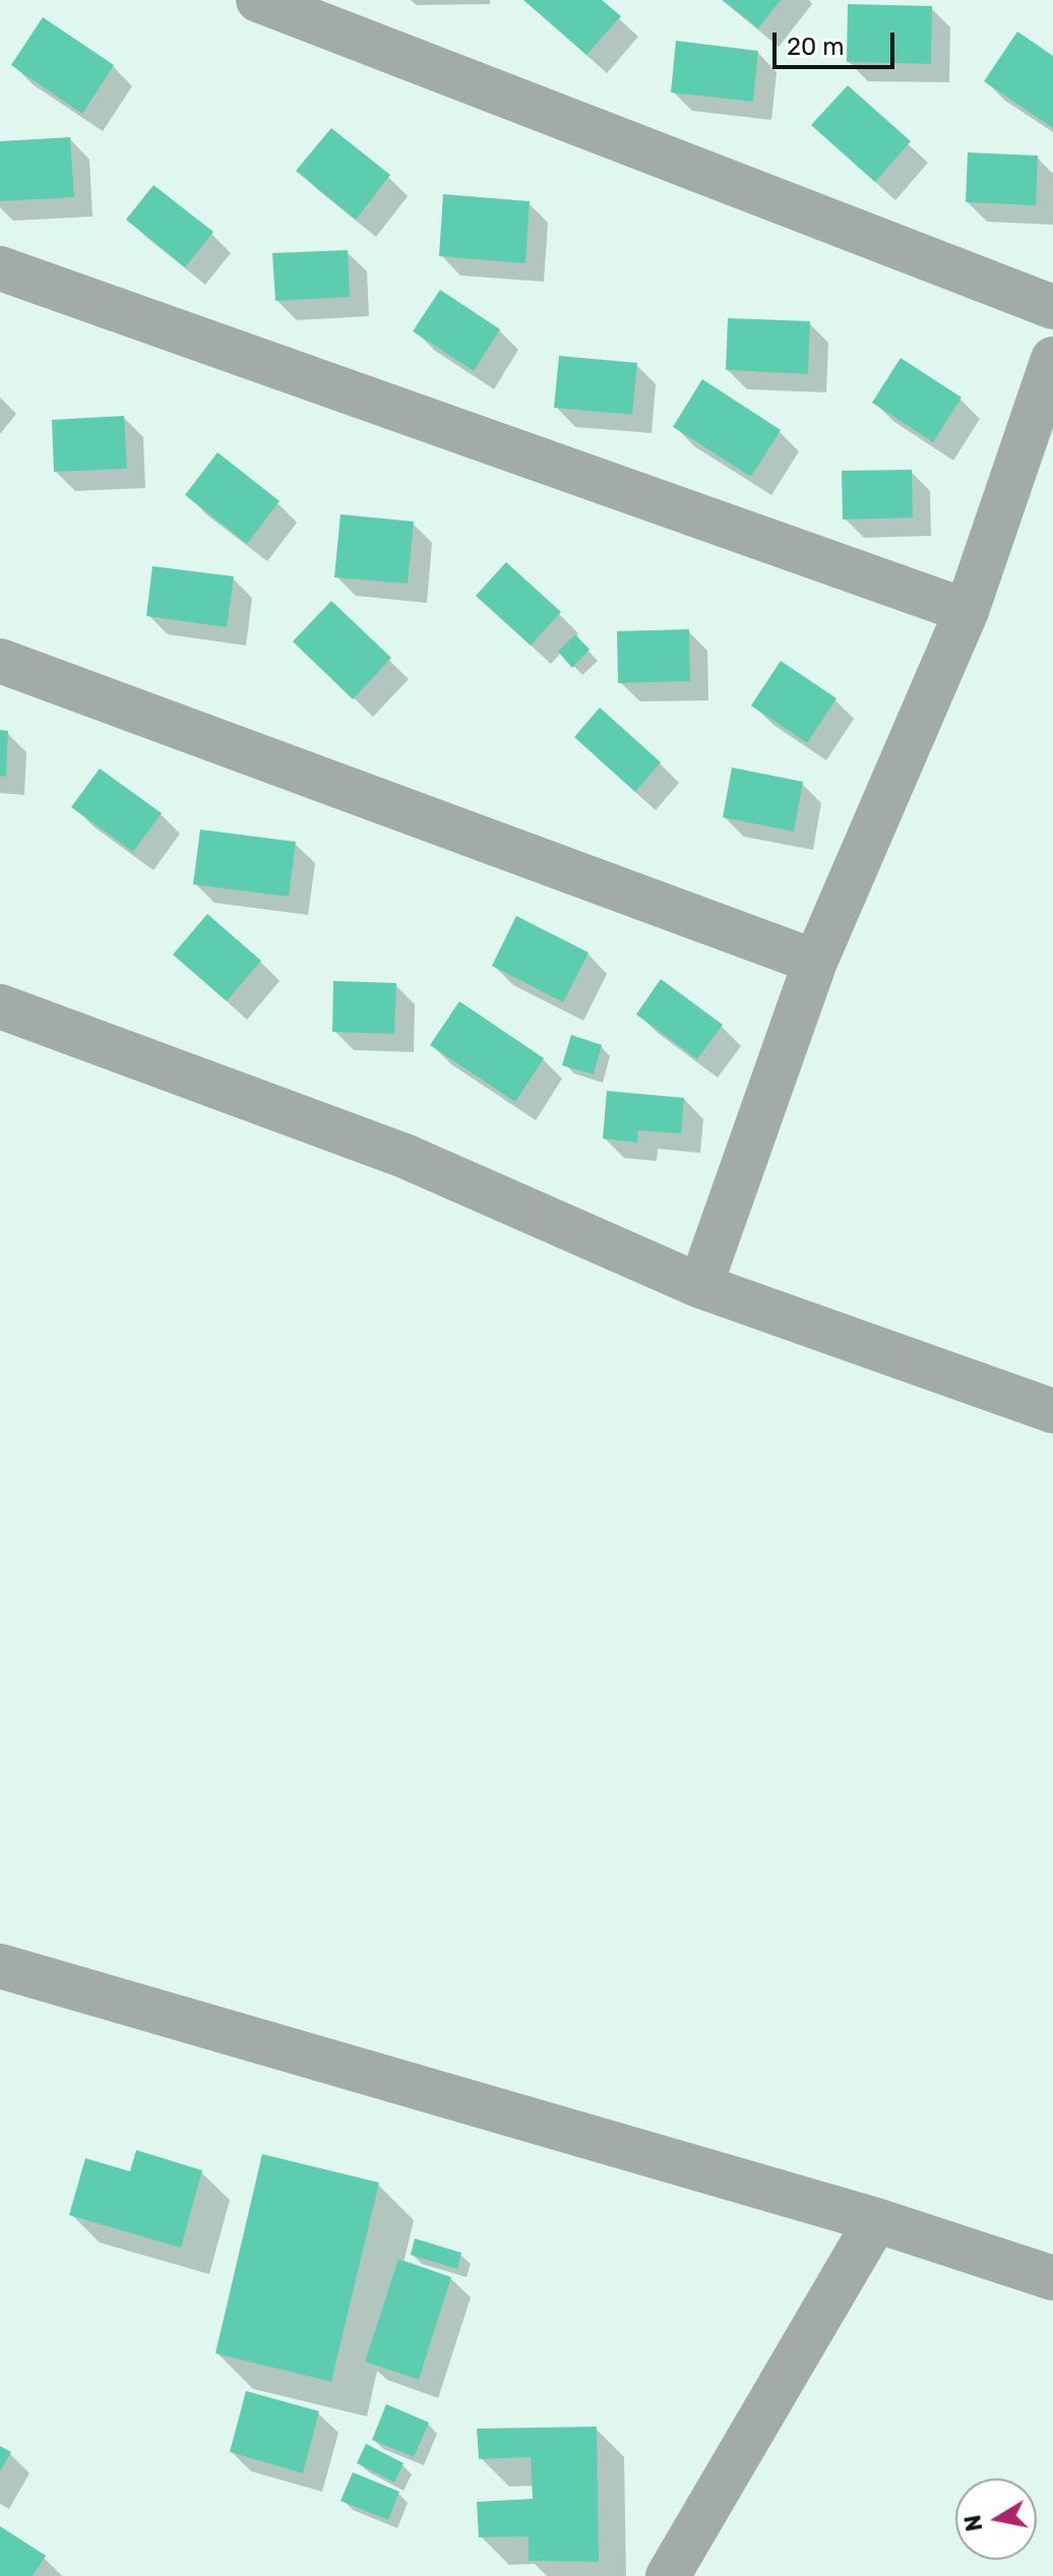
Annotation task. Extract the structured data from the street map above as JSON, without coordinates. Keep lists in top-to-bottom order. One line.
{"scale_bar":"20 m","north":"left"}
